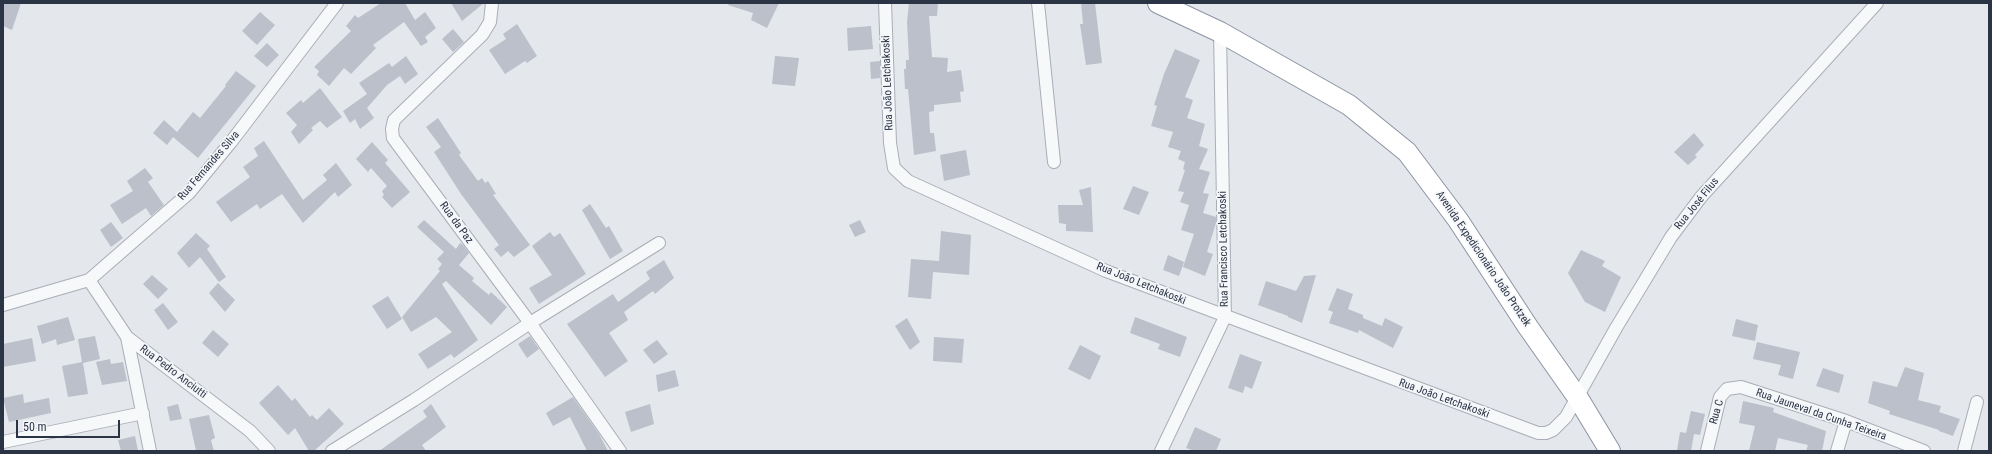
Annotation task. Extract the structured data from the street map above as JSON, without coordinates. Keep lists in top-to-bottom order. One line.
{"streets":{"highway":["Avenida Expedicionário João Protzek"],"street":["Rua João Letchakoski","Rua Fernandes Silva","Rua José Filus","Rua da Paz","Rua Francisco Letchakoski","Rua Pedro Anciutti","Rua C","Rua Jauneval da Cunha Teixeira"]},"crossings":[["Rua João Letchakoski","Rua José Filus"],["Rua João Letchakoski","Rua Francisco Letchakoski"],["Rua Fernandes Silva","Rua Pedro Anciutti"],["Rua José Filus","Avenida Expedicionário João Protzek"],["Rua Francisco Letchakoski","Avenida Expedicionário João Protzek"],["Rua C","Rua Jauneval da Cunha Teixeira"]],"scale_bar":"50 m"}
